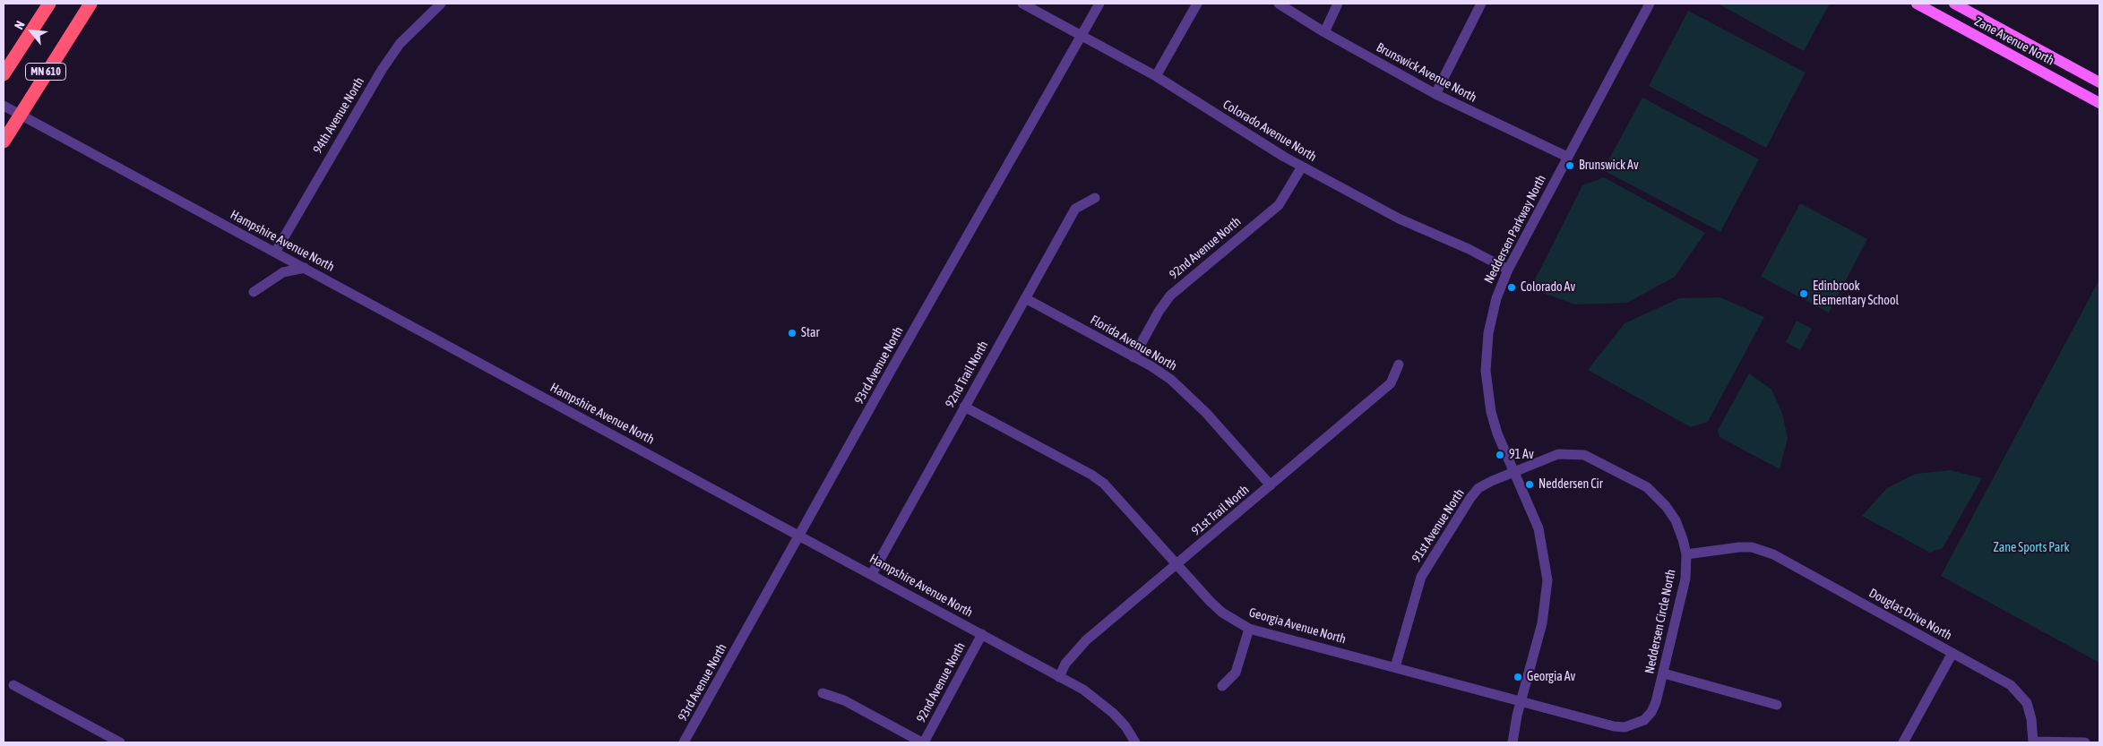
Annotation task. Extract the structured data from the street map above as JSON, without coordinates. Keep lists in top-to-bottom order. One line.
{"streets":{"highway":["MN 610"],"main road":["Zane Avenue North"],"street":["Brunswick Avenue North","94th Avenue North","Colorado Avenue North","Neddersen Parkway North","Hampshire Avenue North","92nd Avenue North","Florida Avenue North","93rd Avenue North","92nd Trail North","91st Trail North","91st Avenue North","Douglas Drive North","Neddersen Circle North","Georgia Avenue North"]},"crossings":[["Brunswick Avenue North","Neddersen Parkway North"],["94th Avenue North","Hampshire Avenue North"],["Colorado Avenue North","Neddersen Parkway North"],["Colorado Avenue North","92nd Avenue North"],["Colorado Avenue North","93rd Avenue North"],["Neddersen Parkway North","91st Avenue North"],["Neddersen Parkway North","Neddersen Circle North"],["Neddersen Parkway North","Georgia Avenue North"],["Hampshire Avenue North","92nd Avenue North"],["Hampshire Avenue North","93rd Avenue North"],["Hampshire Avenue North","92nd Trail North"],["Hampshire Avenue North","91st Trail North"],["92nd Avenue North","Florida Avenue North"],["Florida Avenue North","92nd Trail North"],["Florida Avenue North","91st Trail North"],["92nd Trail North","Georgia Avenue North"],["91st Trail North","Georgia Avenue North"],["91st Avenue North","Neddersen Circle North"],["91st Avenue North","Georgia Avenue North"],["Douglas Drive North","Neddersen Circle North"],["Neddersen Circle North","Georgia Avenue North"]],"parks":["Zane Sports Park"],"places":["Brunswick Av","Colorado Av","Edinbrook Elementary School","Star","91 Av","Neddersen Cir","Georgia Av"],"north":"top left"}
